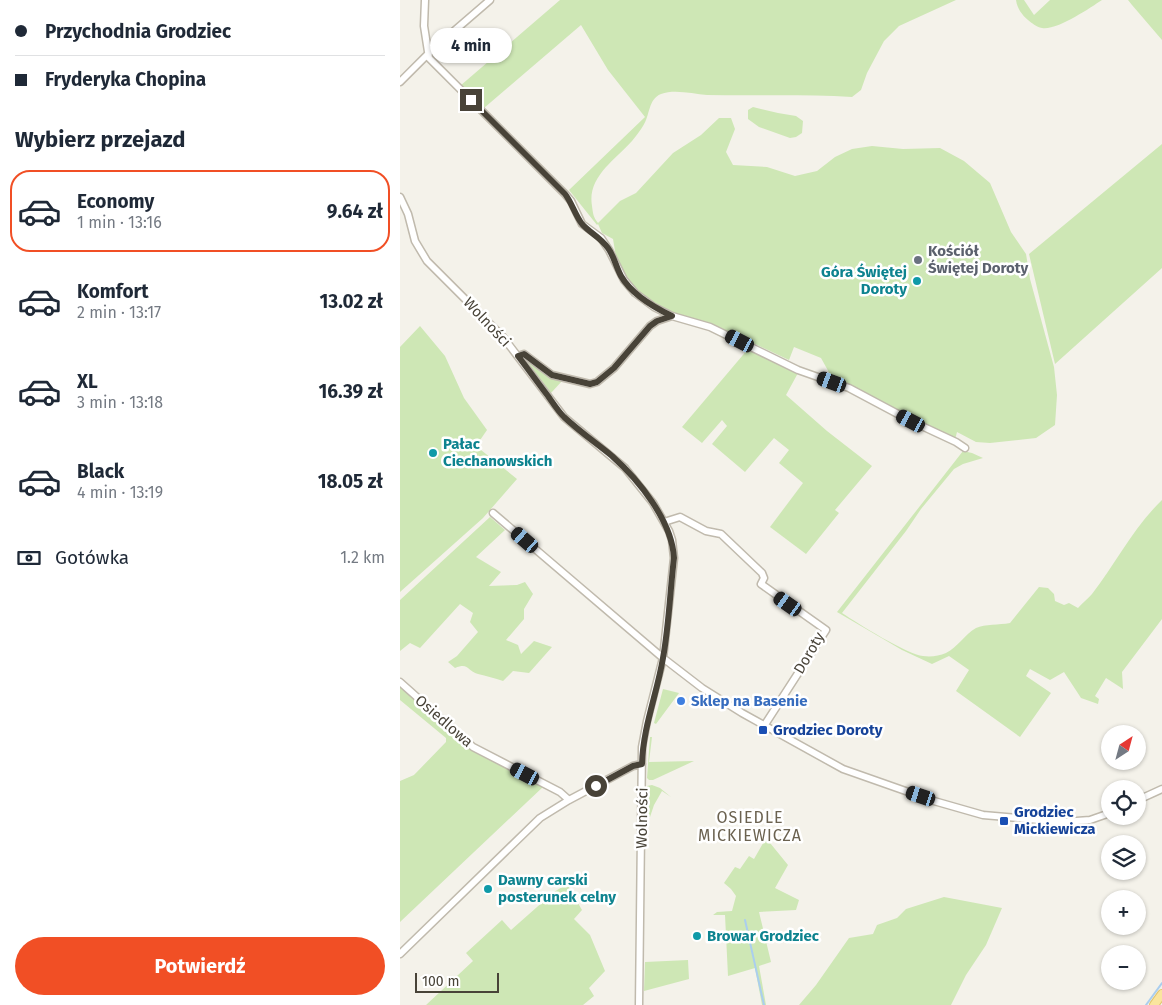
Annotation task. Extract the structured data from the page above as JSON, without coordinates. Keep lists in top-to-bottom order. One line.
{"streets":{"street":["Wolności","Doroty","Osiedlowa"]},"crossings":[["Wolności","Doroty"]],"districts":["OSIEDLE MICKIEWICZA"],"places":{"other":["Kościół Świętej Doroty","Góra Świętej Doroty","Pałac Ciechanowskich","Sklep na Basenie","Dawny carski posterunek celny","Browar Grodziec"],"transit":["Grodziec Doroty","Grodziec Mickiewicza"]},"scale_bar":"100 m","north":"top right","page":{"banner":["Przychodnia Grodziec","Fryderyka Chopina"],"bubble":"4 min","heading":"Wybierz przejazd","list":[{"name":"Economy","note":"1 min · 13:16","value":"9.64 zł"},{"name":"Komfort","note":"2 min · 13:17","value":"13.02 zł"},{"name":"XL","note":"3 min · 13:18","value":"16.39 zł"},{"name":"Black","note":"4 min · 13:19","value":"18.05 zł"}],"pay":["Gotówka","1.2 km"],"map_buttons":["+","−"],"buttons":"Potwierdź","scale":"100 m"}}
